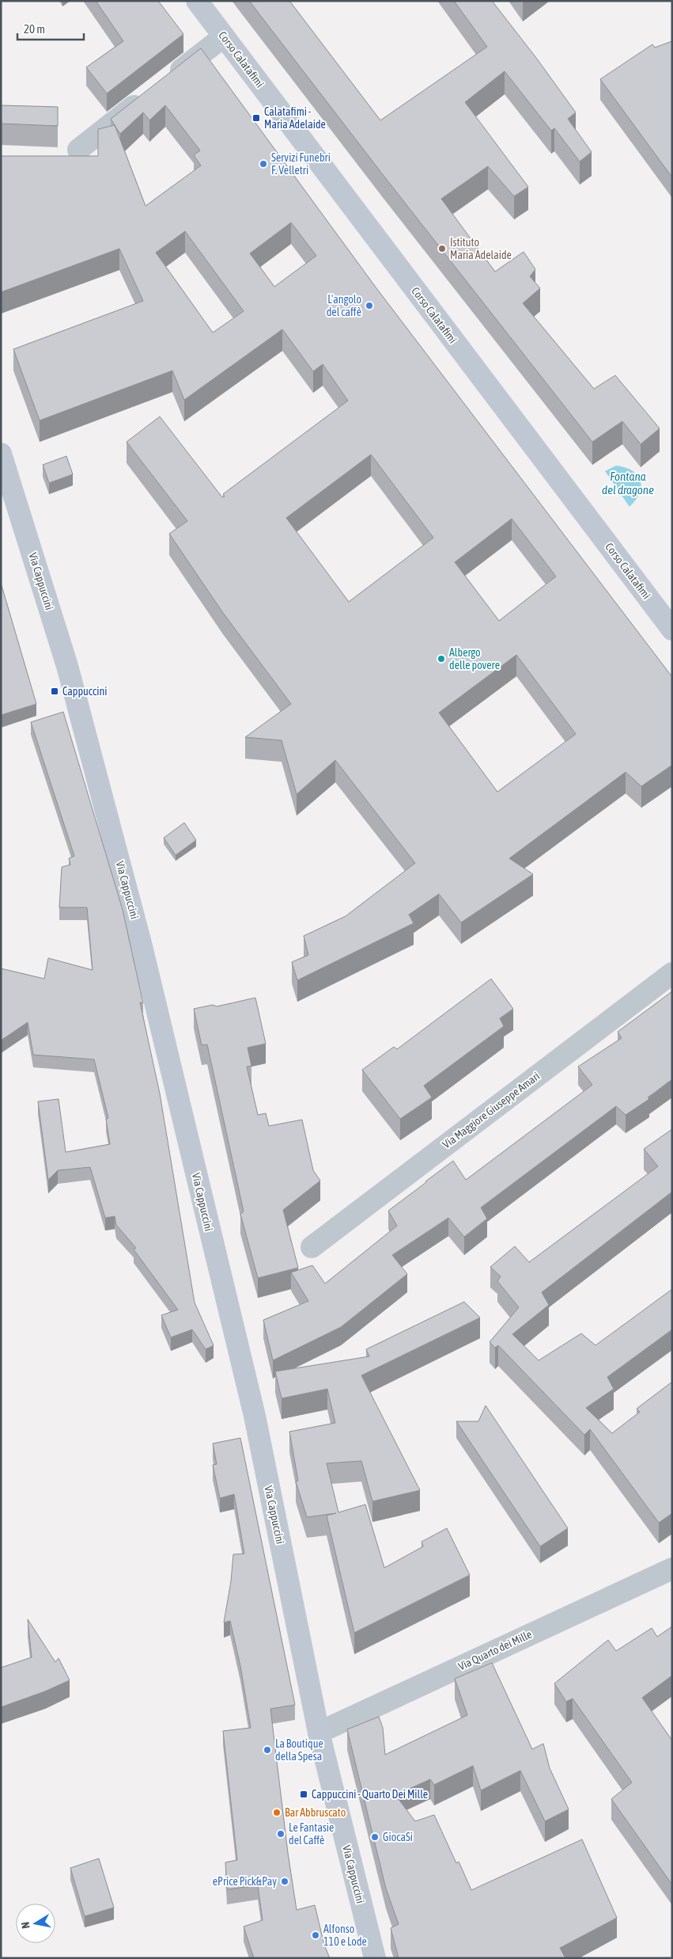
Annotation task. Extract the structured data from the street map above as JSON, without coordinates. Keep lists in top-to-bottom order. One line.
{"streets":{"street":["Corso Calatafimi","Via Cappuccini","Via Maggiore Giuseppe Amari","Via Quarto dei Mille"]},"crossings":[["Via Cappuccini","Via Quarto dei Mille"]],"water":["Fontana del dragone"],"places":{"transit":["Calatafimi - Maria Adelaide","Cappuccini","Cappuccini - Quarto Dei Mille"],"other":["Servizi Funebri F. Velletri","Istituto Maria Adelaide","L'angolo del caffè","Albergo delle povere","La Boutique della Spesa","Bar Abbruscato","Le Fantasie del Caffè","GiocaSi","ePrice Pick&Pay","Alfonso 110 e Lode"]},"scale_bar":"20 m","north":"left"}
